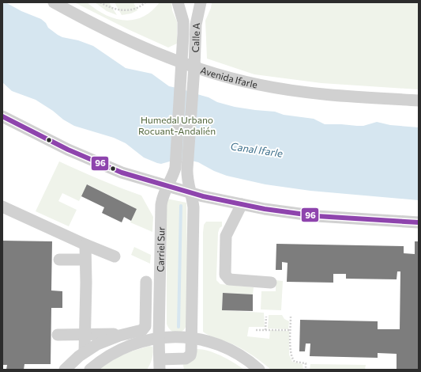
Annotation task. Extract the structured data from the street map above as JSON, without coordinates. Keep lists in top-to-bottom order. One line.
{"streets":{"street":["Calle A","Avenida Ifarle","Carriel Sur"]},"crossings":[["Calle A","Avenida Ifarle"],["Calle A","Carriel Sur"]],"water":["Canal Ifarle"],"parks":["Humedal Urbano Rocuant-Andalién"],"lines":["transit line 96"]}
